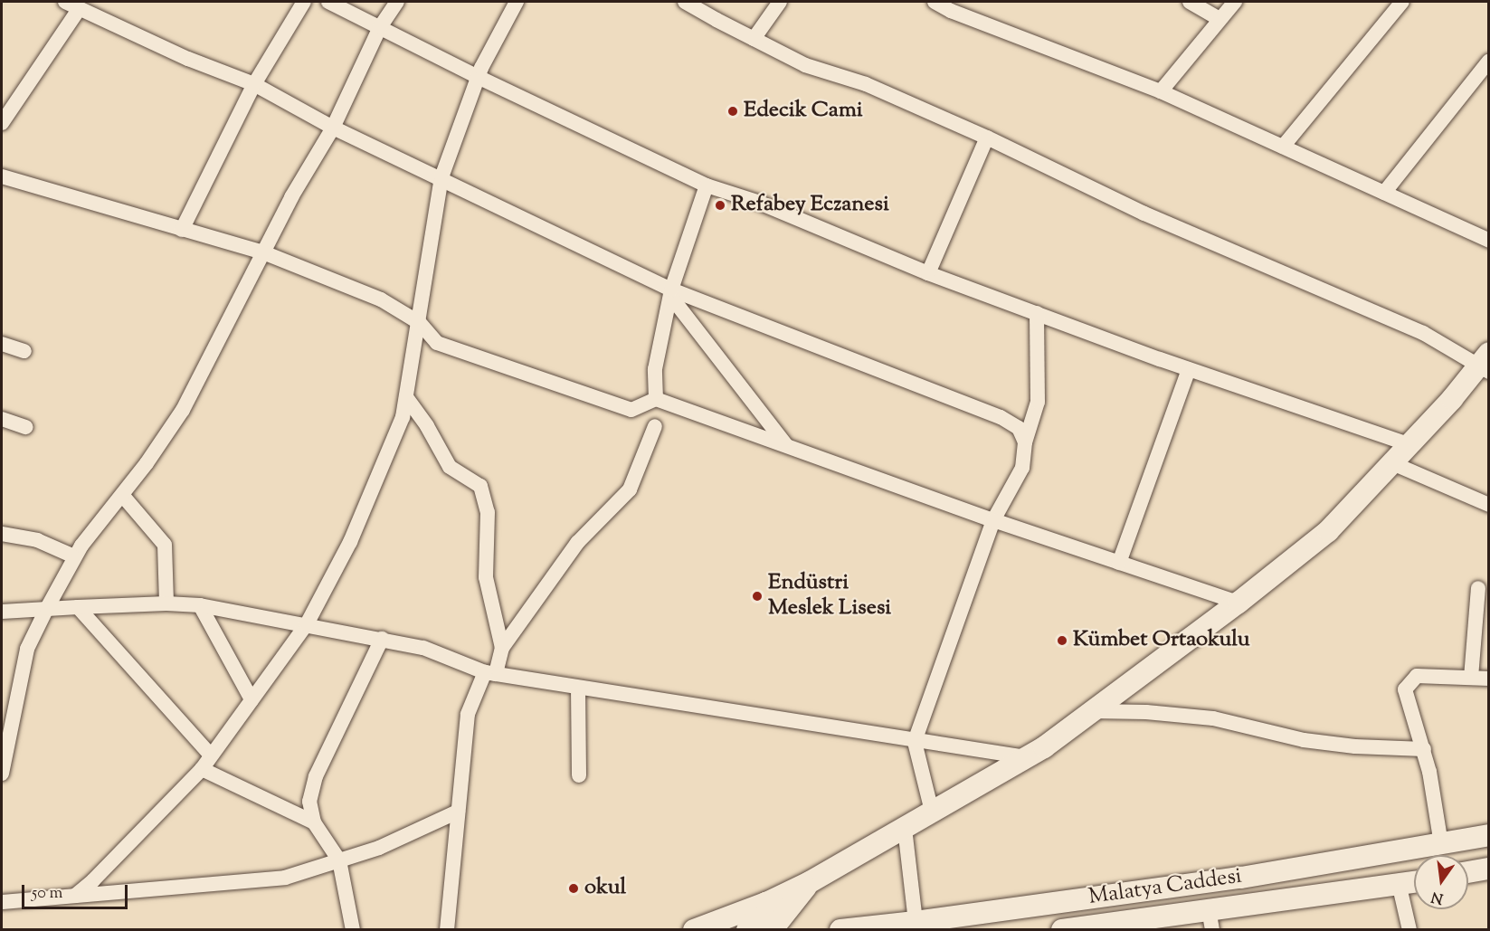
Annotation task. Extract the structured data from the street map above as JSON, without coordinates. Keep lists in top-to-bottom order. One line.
{"streets":{"street":["Malatya Caddesi"]},"places":["Edecik Cami","Refabey Eczanesi","Endüstri Meslek Lisesi","Kümbet Ortaokulu","okul"],"scale_bar":"50 m","north":"bottom"}
